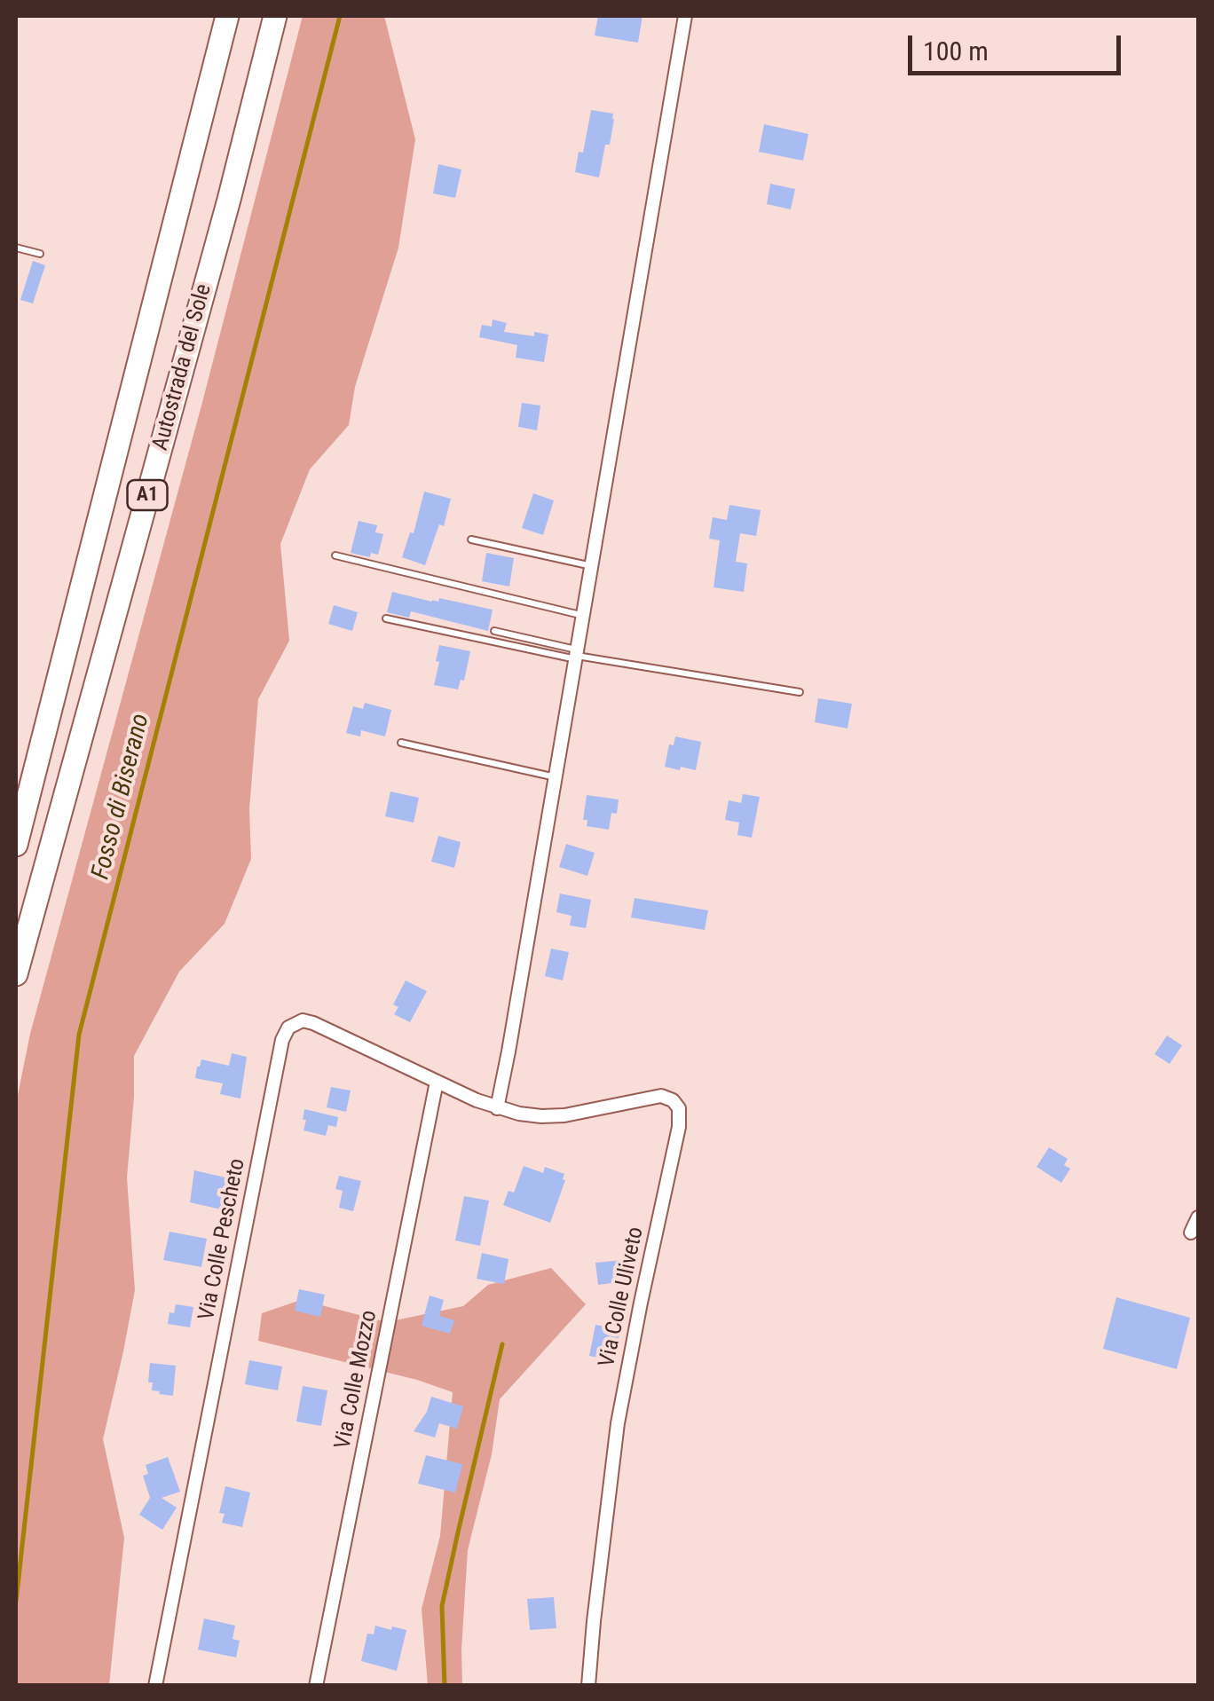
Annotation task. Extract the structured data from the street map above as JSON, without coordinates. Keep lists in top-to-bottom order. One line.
{"streets":{"highway":["Autostrada del Sole","A1"],"street":["Via Colle Pescheto","Via Colle Uliveto","Via Colle Mozzo"]},"crossings":[["Via Colle Pescheto","Via Colle Uliveto"],["Via Colle Pescheto","Via Colle Mozzo"]],"water":["Fosso di Biserano"],"scale_bar":"100 m"}
